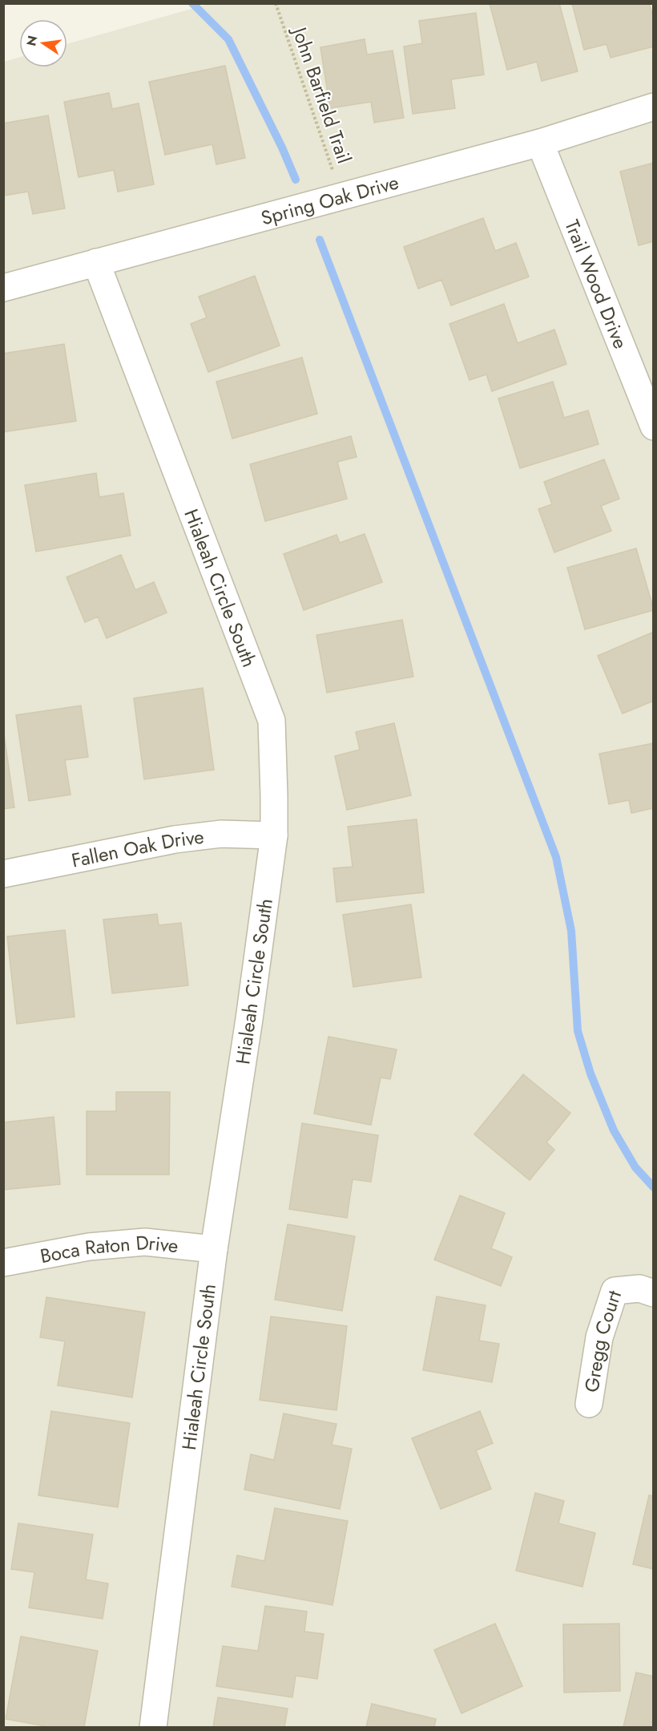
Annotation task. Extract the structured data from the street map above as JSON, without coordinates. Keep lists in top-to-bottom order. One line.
{"streets":{"street":["Spring Oak Drive","Trail Wood Drive","Hialeah Circle South","Fallen Oak Drive","Boca Raton Drive","Gregg Court"],"path":["John Barfield Trail"]},"crossings":[["John Barfield Trail","Spring Oak Drive"],["Spring Oak Drive","Trail Wood Drive"],["Spring Oak Drive","Hialeah Circle South"],["Hialeah Circle South","Fallen Oak Drive"],["Hialeah Circle South","Boca Raton Drive"]],"north":"left"}
